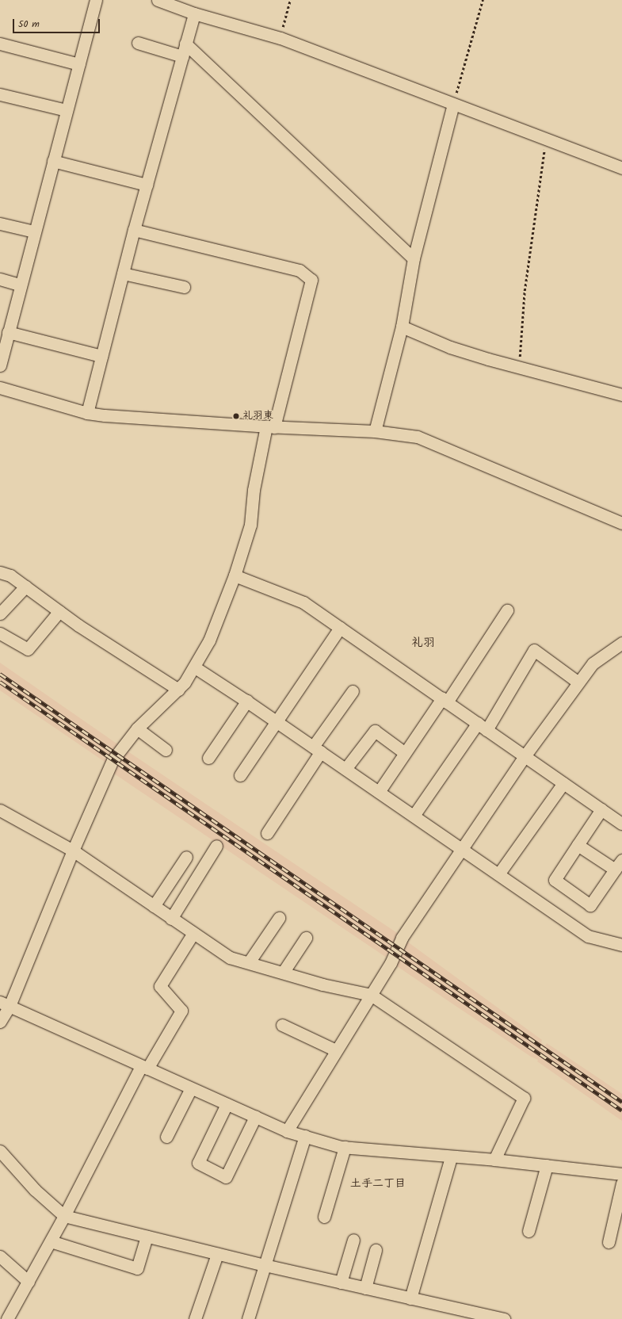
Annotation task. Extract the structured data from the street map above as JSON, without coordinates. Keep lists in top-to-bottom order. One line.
{"districts":["礼羽","土手二丁目"],"places":["礼羽東"],"scale_bar":"50 m"}
